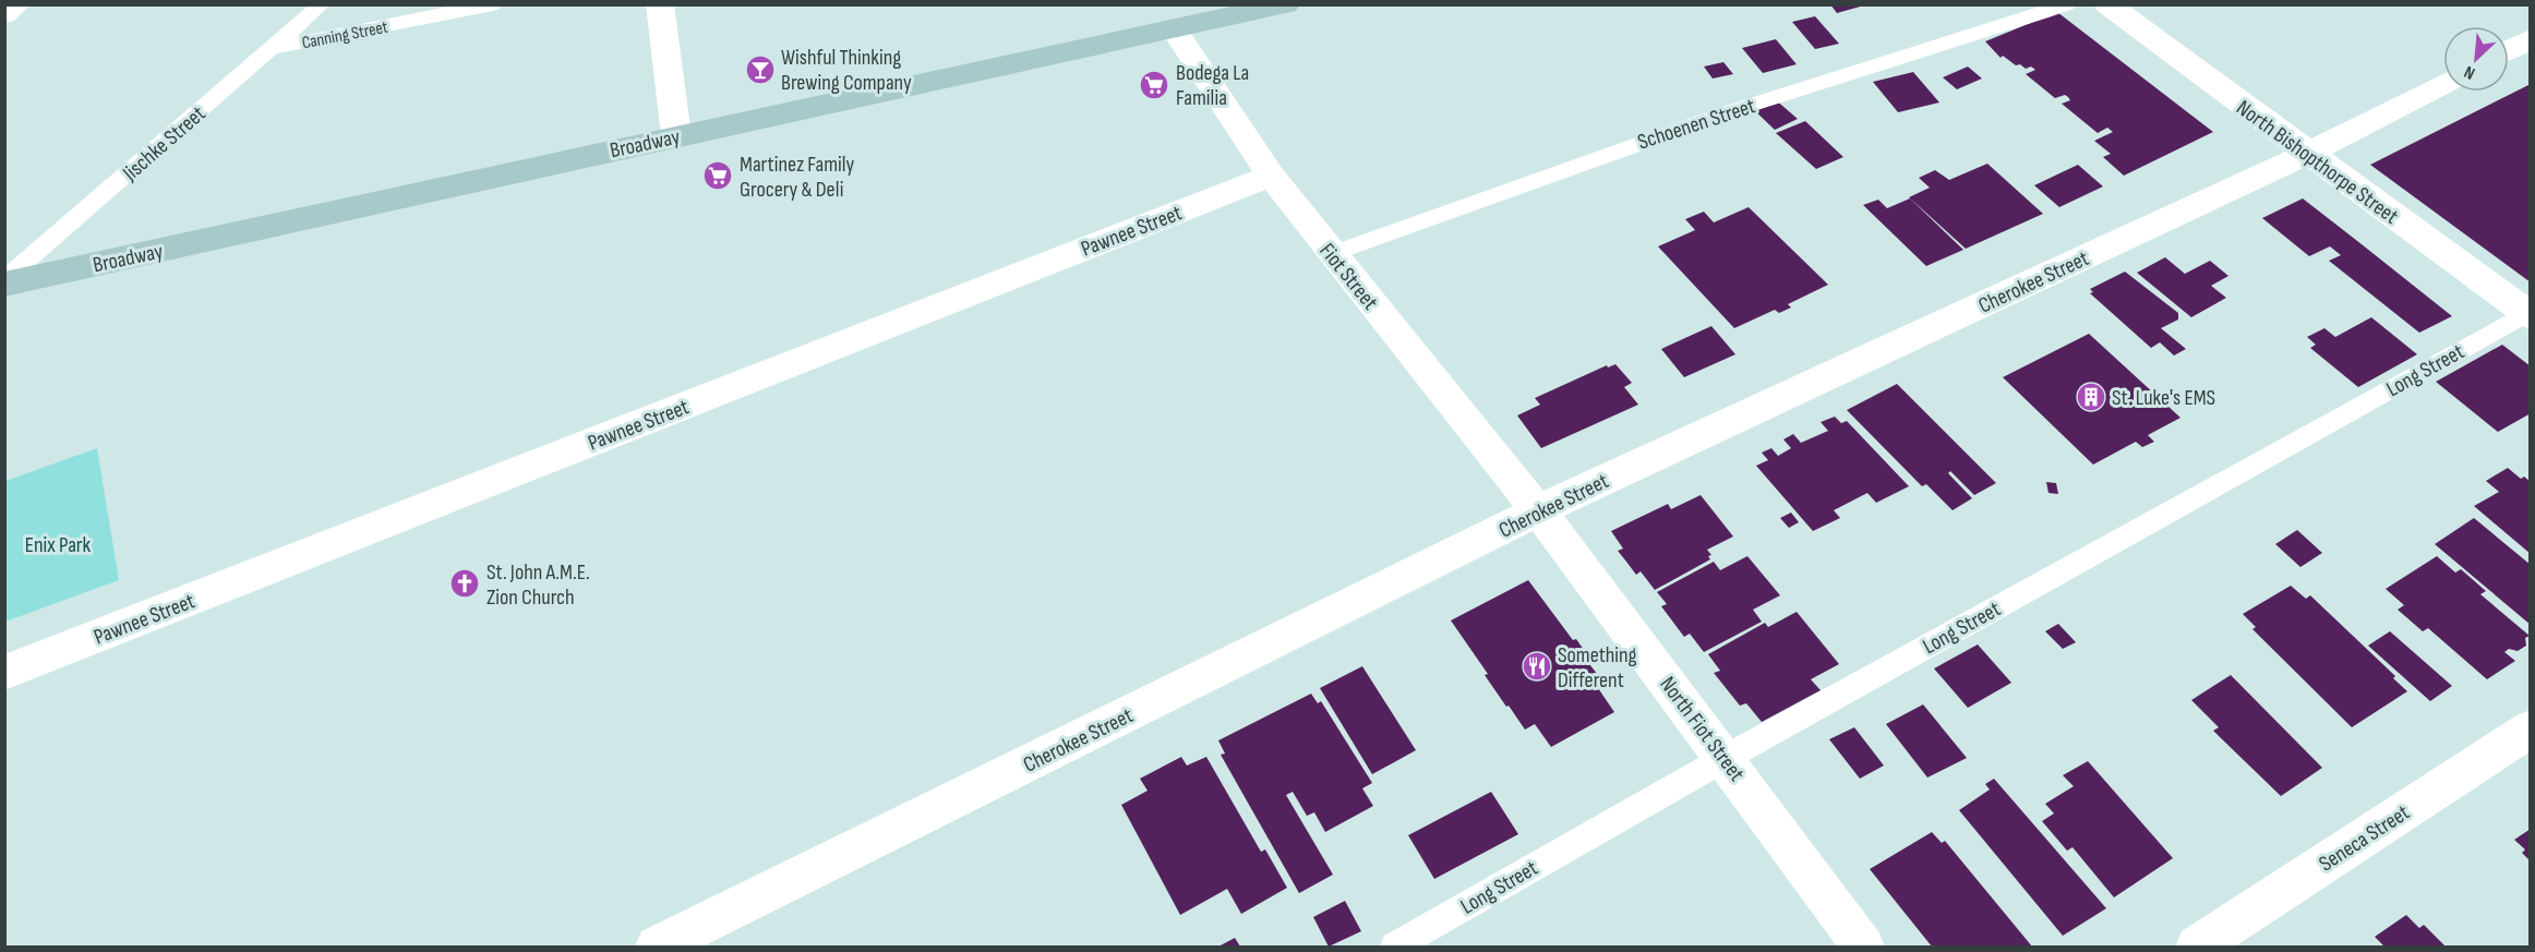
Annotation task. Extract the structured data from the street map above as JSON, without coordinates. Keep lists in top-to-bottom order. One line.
{"streets":{"main road":["Broadway"],"street":["North Bishopthorpe Street","Pawnee Street","Fiot Street","Cherokee Street","North Fiot Street","Seneca Street"],"lane":["Canning Street","Schoenen Street","Jischke Street","Long Street"]},"crossings":[["Canning Street","Jischke Street"],["Schoenen Street","Fiot Street"],["Jischke Street","Broadway"],["Broadway","Fiot Street"],["North Bishopthorpe Street","Cherokee Street"],["North Bishopthorpe Street","Long Street"],["Pawnee Street","Fiot Street"],["Fiot Street","Cherokee Street"],["Fiot Street","North Fiot Street"],["Cherokee Street","North Fiot Street"],["Long Street","North Fiot Street"]],"parks":["Enix Park"],"places":{"bar":["Wishful Thinking Brewing Company"],"supermarket":["Bodega La Familia","Martinez Family Grocery & Deli"],"building":["St. Luke's EMS"],"church":["St. John A.M.E. Zion Church"],"restaurant":["Something Different"]},"north":"bottom left"}
